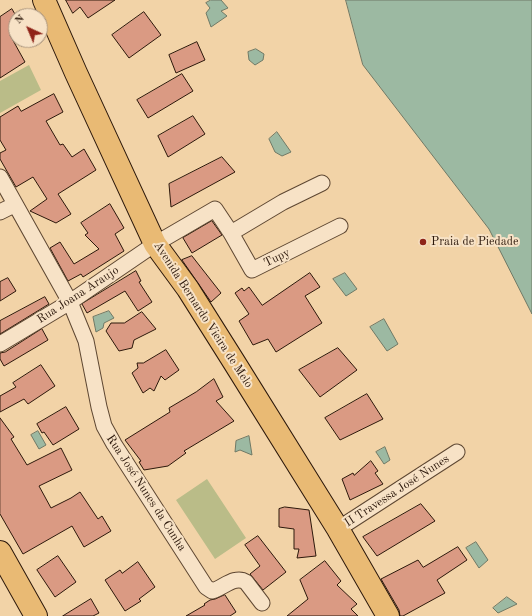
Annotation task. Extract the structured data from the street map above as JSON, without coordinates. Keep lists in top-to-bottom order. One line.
{"streets":{"main road":["Avenida Bernardo Vieira de Melo"],"street":["Tupy","Rua Joana Araujo","II Travessa José Nunes","Rua José Nunes da Cunha"]},"crossings":[["Tupy","Rua Joana Araujo"],["Tupy","Avenida Bernardo Vieira de Melo"],["Rua Joana Araujo","Avenida Bernardo Vieira de Melo"],["Rua Joana Araujo","Rua José Nunes da Cunha"],["Avenida Bernardo Vieira de Melo","II Travessa José Nunes"]],"places":["Praia de Piedade"],"north":"top left"}
